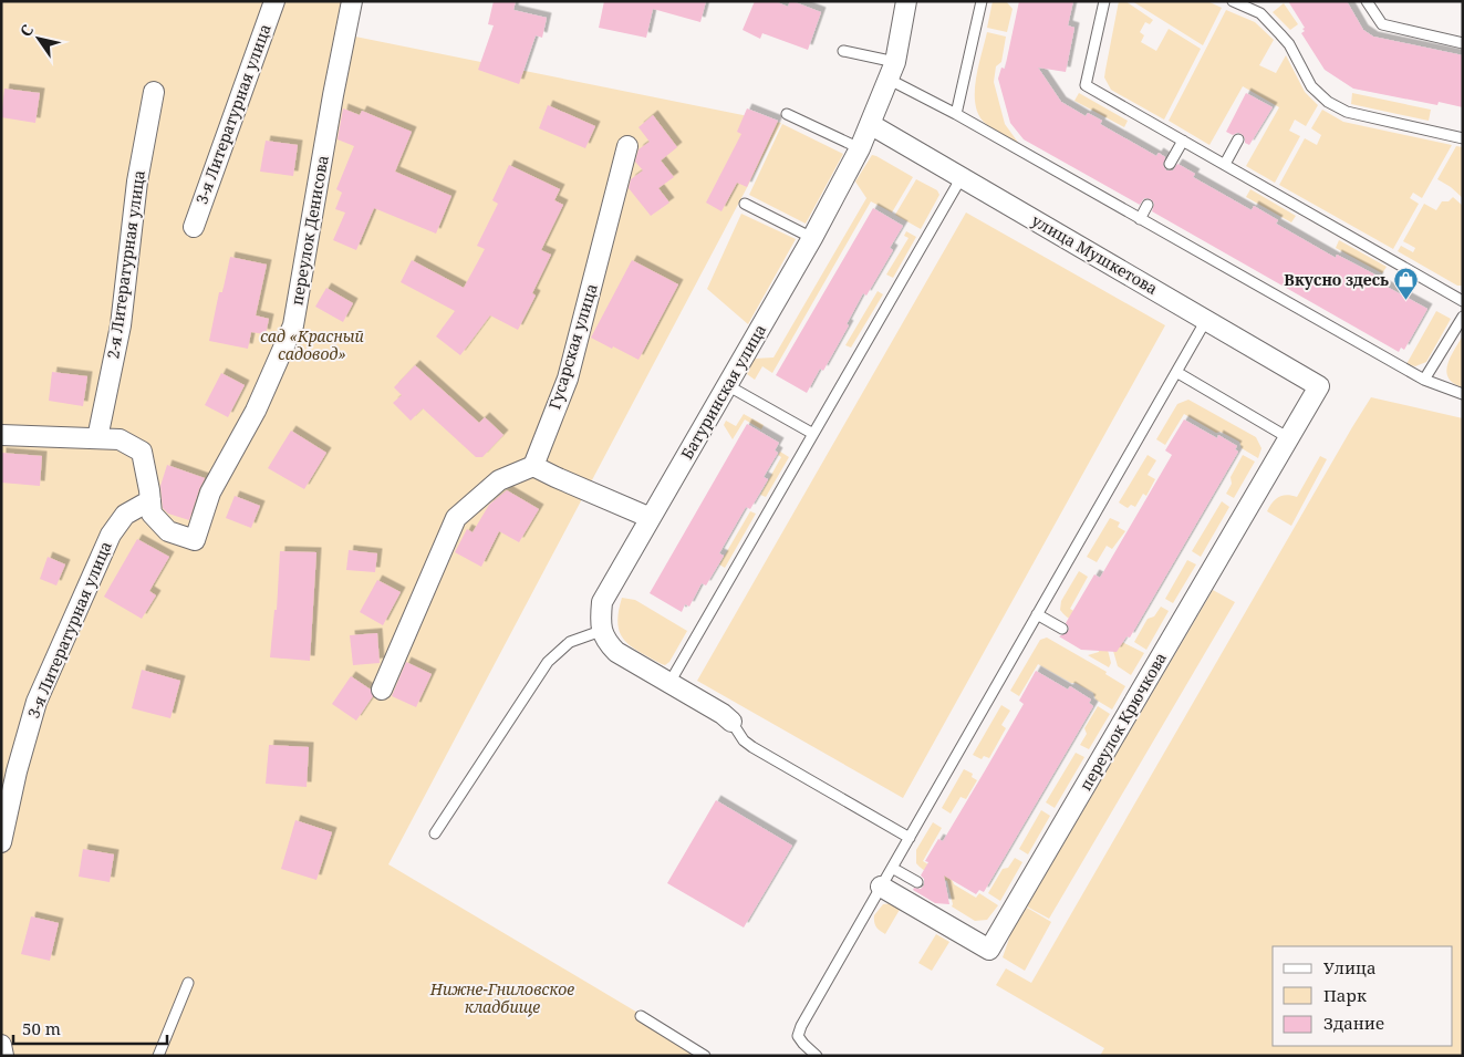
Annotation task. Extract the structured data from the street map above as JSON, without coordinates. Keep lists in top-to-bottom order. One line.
{"streets":{"street":["3-я Литературная улица","переулок Денисова","улица Мушкетова","2-я Литературная улица","Гусарская улица","Батуринская улица","переулок Крючкова"]},"crossings":[["3-я Литературная улица","переулок Денисова"],["улица Мушкетова","Батуринская улица"],["улица Мушкетова","переулок Крючкова"]],"parks":["сад «Красный садовод»","Нижне-Гниловское кладбище"],"places":{"shop":["Вкусно здесь"]},"legend":["Улица","Парк","Здание"],"scale_bar":"50 m","north":"top left"}
